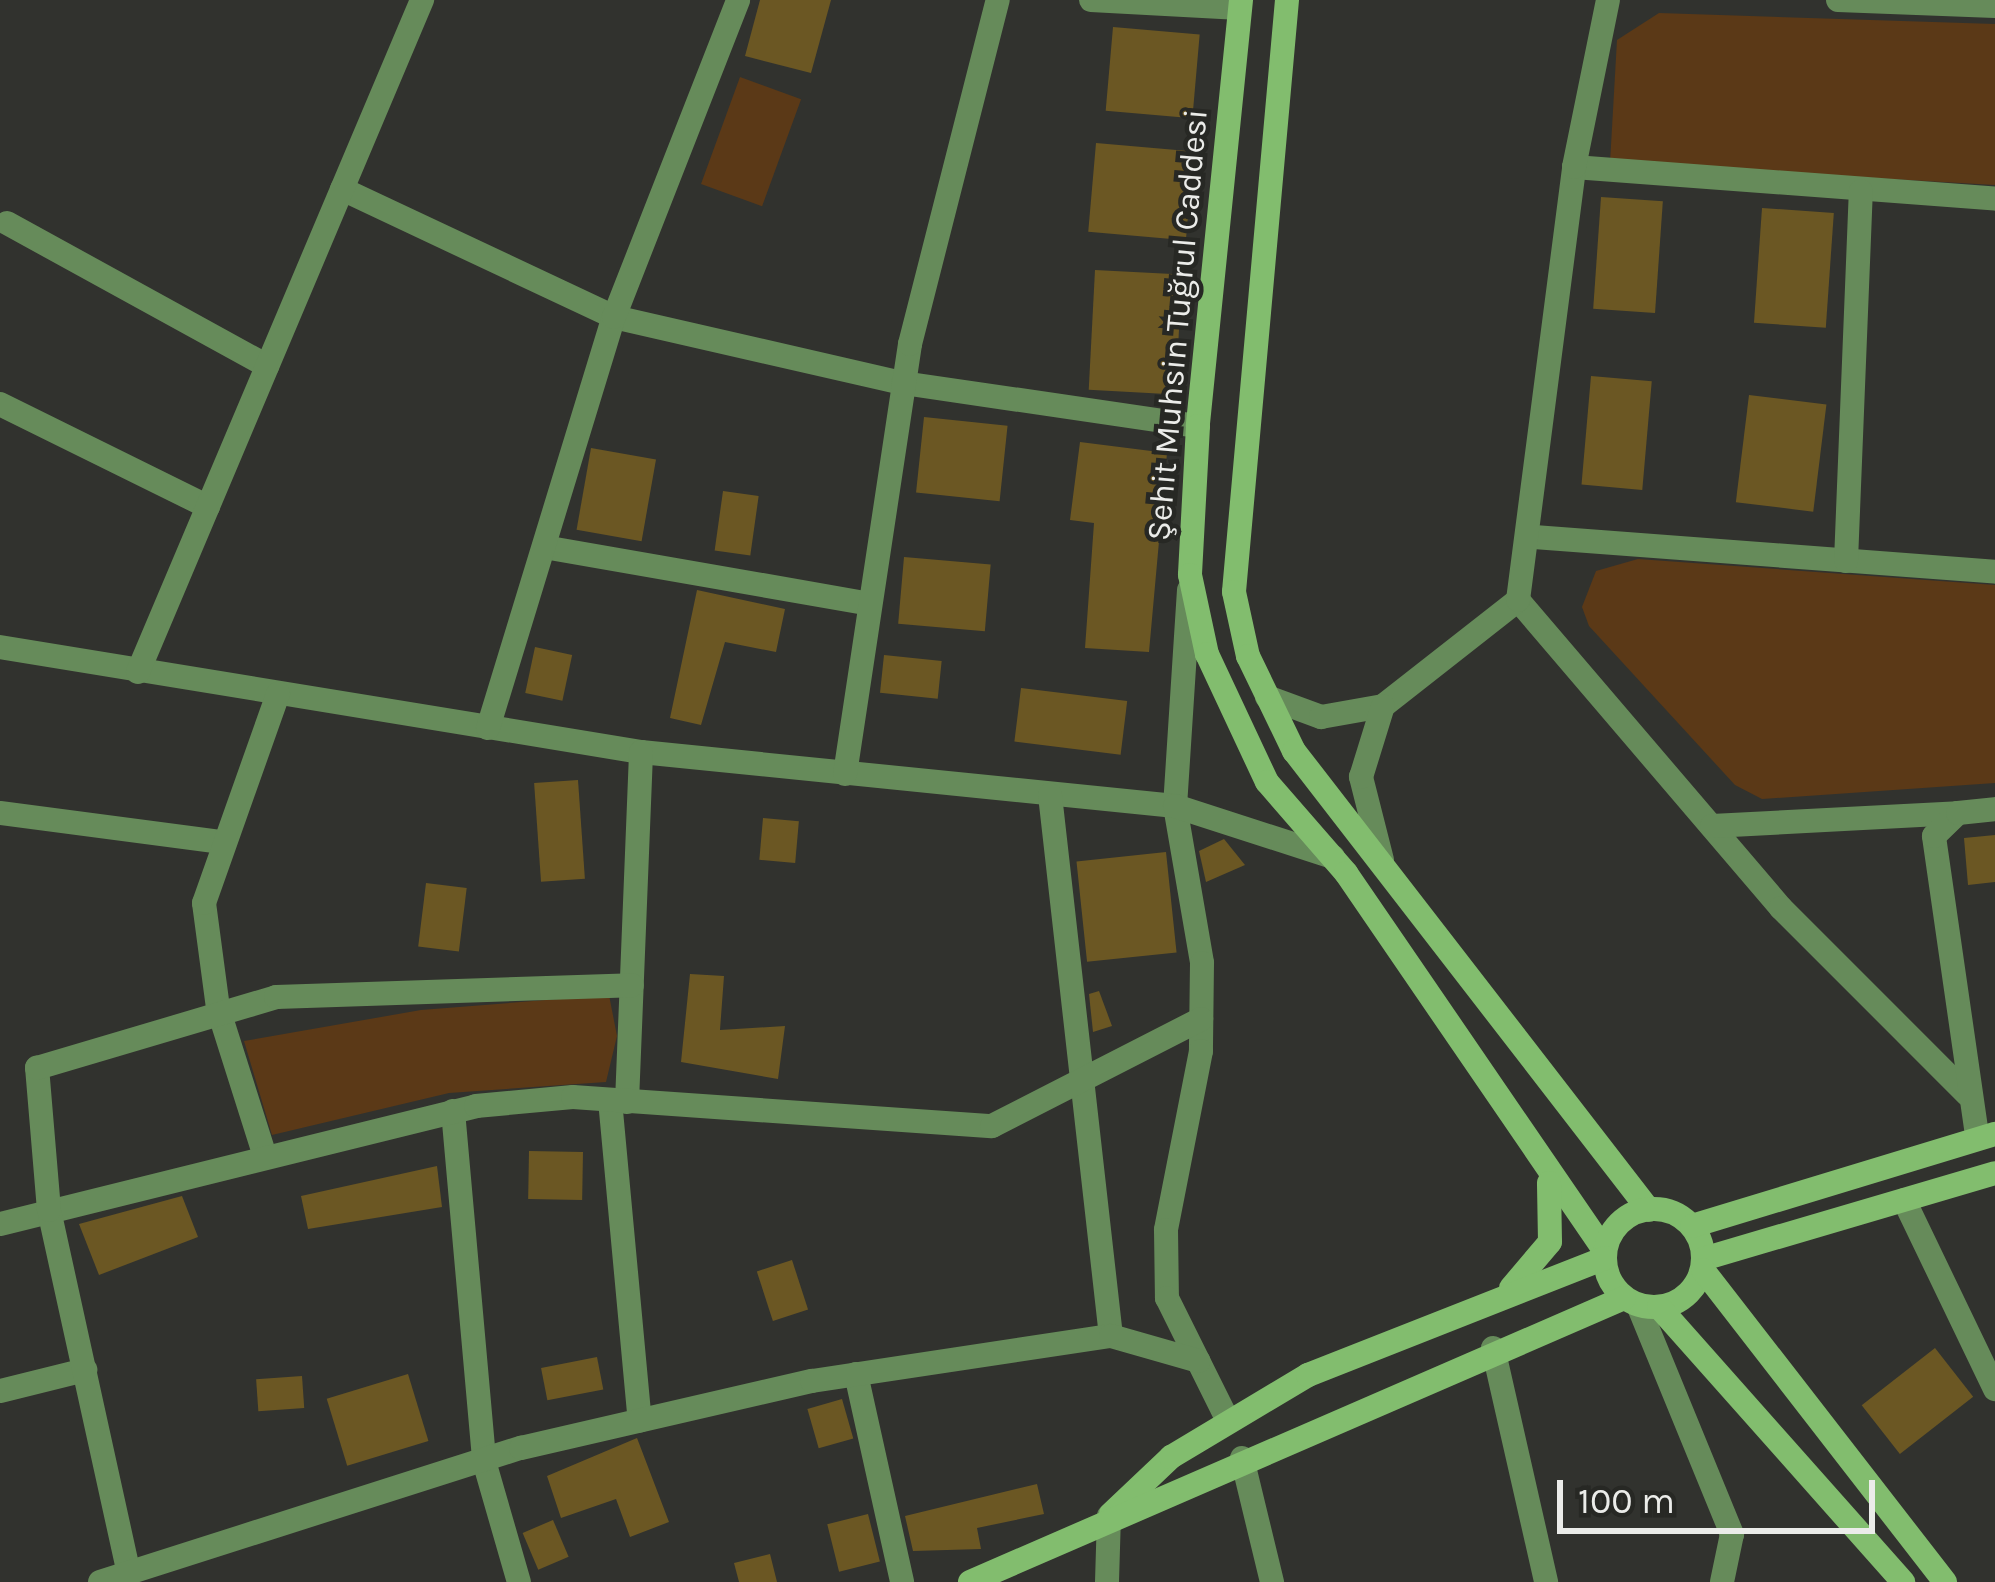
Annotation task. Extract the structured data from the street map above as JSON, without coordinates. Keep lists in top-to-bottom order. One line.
{"streets":{"main road":["Şehit Muhsin Tuğrul Caddesi"]},"scale_bar":"100 m"}
